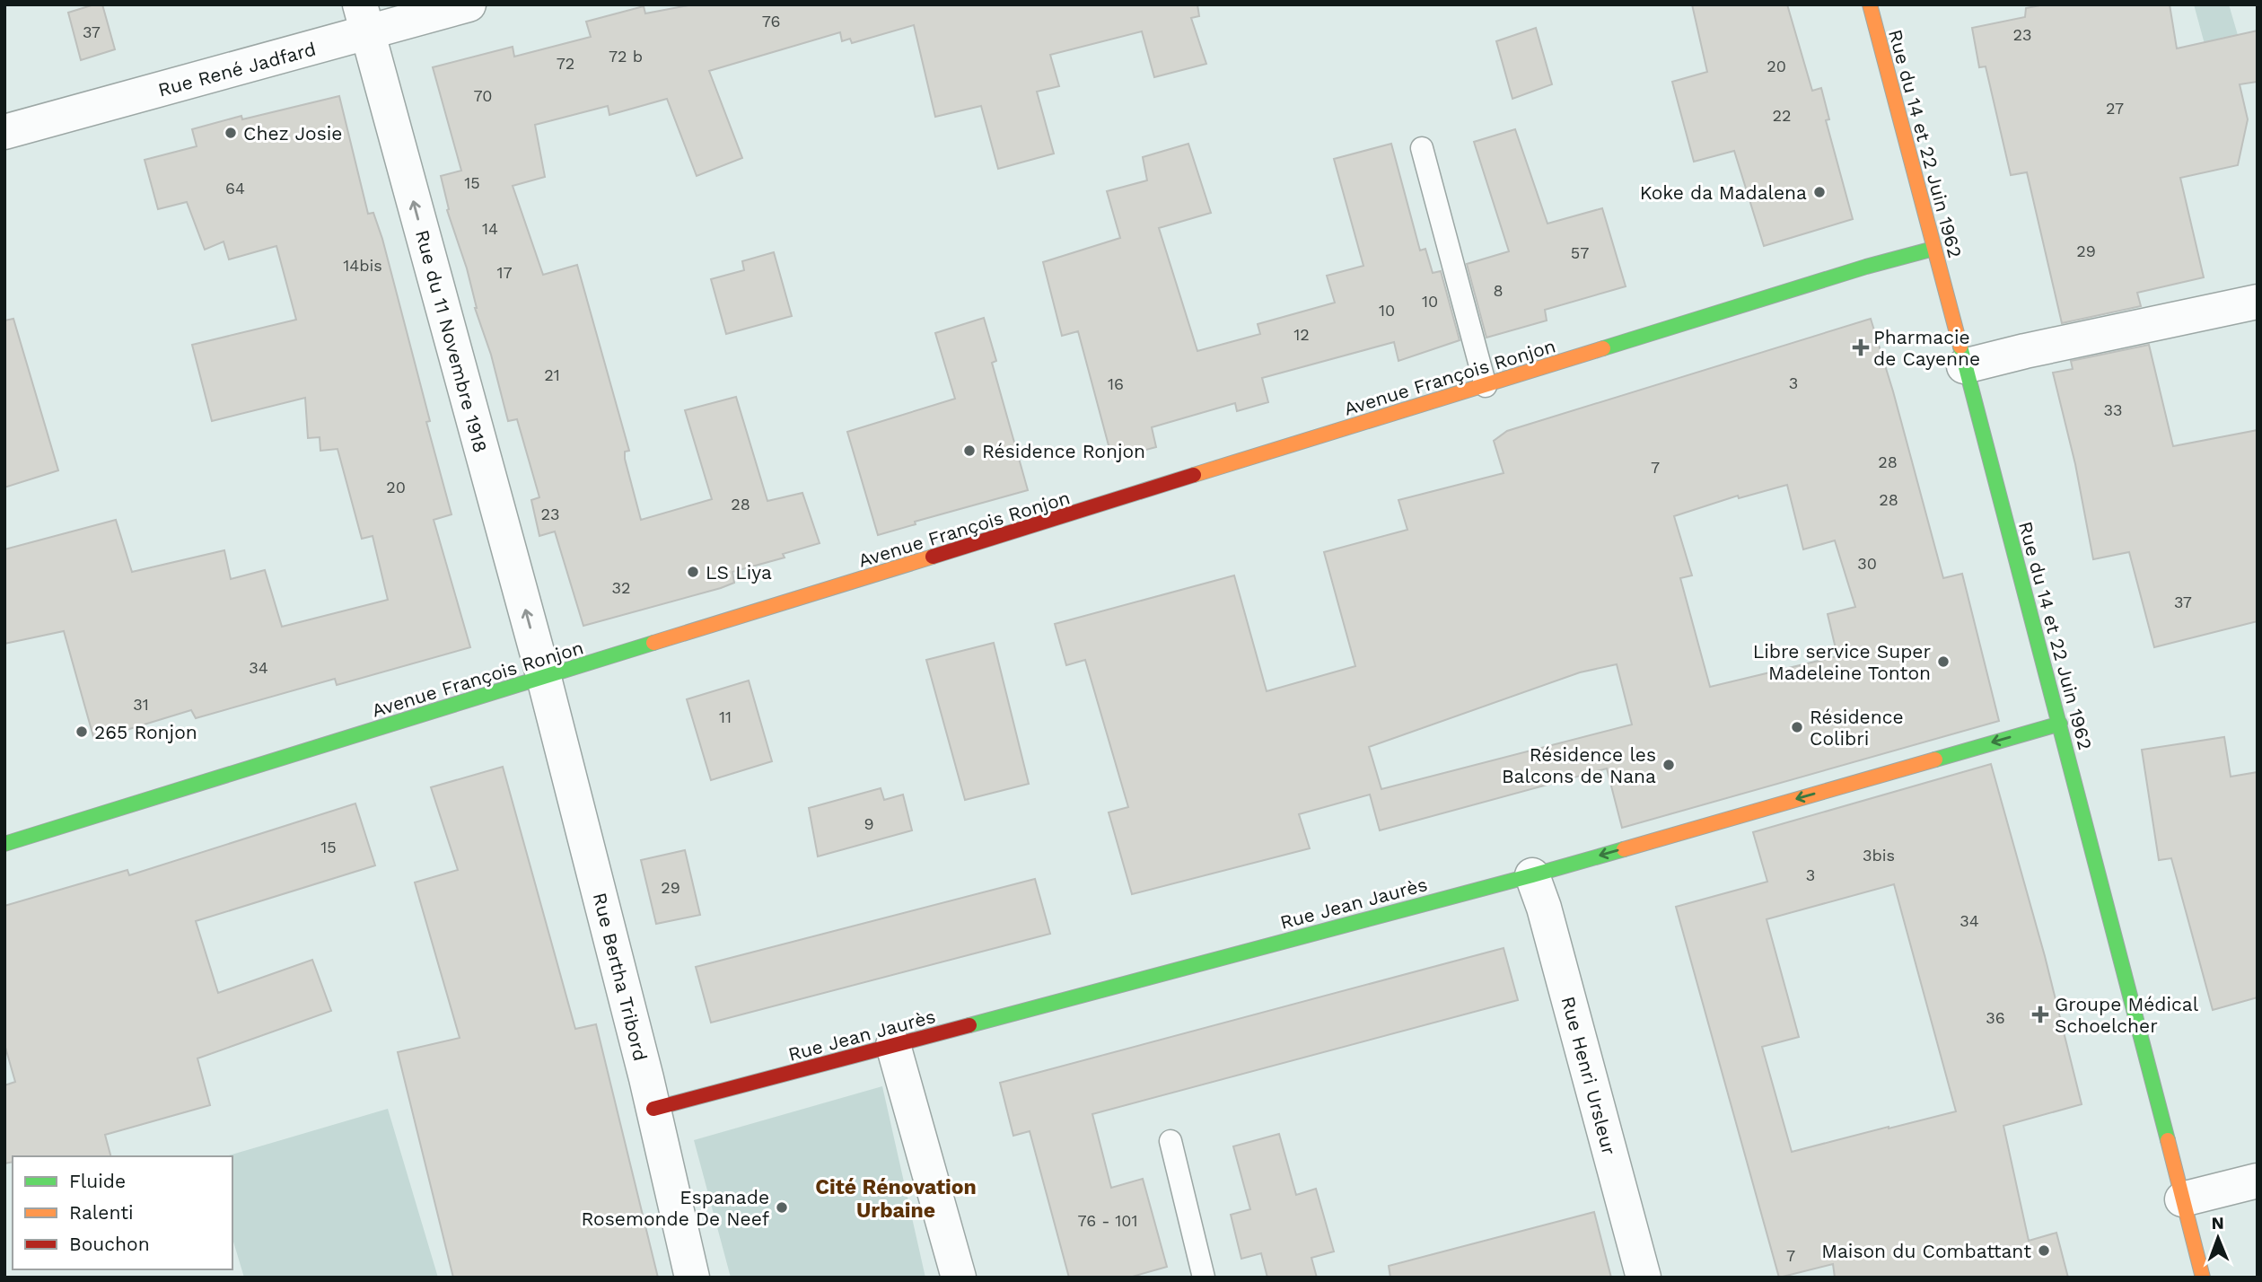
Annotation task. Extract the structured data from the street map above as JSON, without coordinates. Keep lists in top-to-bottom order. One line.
{"streets":{"street":["Rue René Jadfard","Rue du 14 et 22 Juin 1962","Rue du 11 Novembre 1918","Avenue François Ronjon","Rue Jean Jaurès","Rue Bertha Tribord","Rue Henri Ursleur"]},"crossings":[["Rue René Jadfard","Rue du 11 Novembre 1918"],["Rue du 14 et 22 Juin 1962","Avenue François Ronjon"],["Rue du 14 et 22 Juin 1962","Rue Jean Jaurès"],["Rue du 11 Novembre 1918","Avenue François Ronjon"],["Rue du 11 Novembre 1918","Rue Bertha Tribord"],["Avenue François Ronjon","Rue Bertha Tribord"],["Rue Jean Jaurès","Rue Bertha Tribord"],["Rue Jean Jaurès","Rue Henri Ursleur"]],"one_way":["Rue du 11 Novembre 1918","Rue Jean Jaurès"],"districts":["Cité Rénovation Urbaine"],"places":{"other":["Chez Josie","Koke da Madalena","Résidence Ronjon","LS Liya","Libre service Super Madeleine Tonton","Résidence Colibri","265 Ronjon","Résidence les Balcons de Nana","Espanade Rosemonde De Neef","Maison du Combattant"],"health":["Pharmacie de Cayenne","Groupe Médical Schoelcher"]},"house_numbers":["76","37","23","72 b","72","20","70","27","22","15","64","14","29","57","14bis","17","8","10","10","12","21","3","16","33","28","7","20","28","28","23","30","32","37","34","31","11","9","15","3bis","3","29","34","36","76 - 101","7"],"legend":["Fluide","Ralenti","Bouchon"],"north":"top"}
